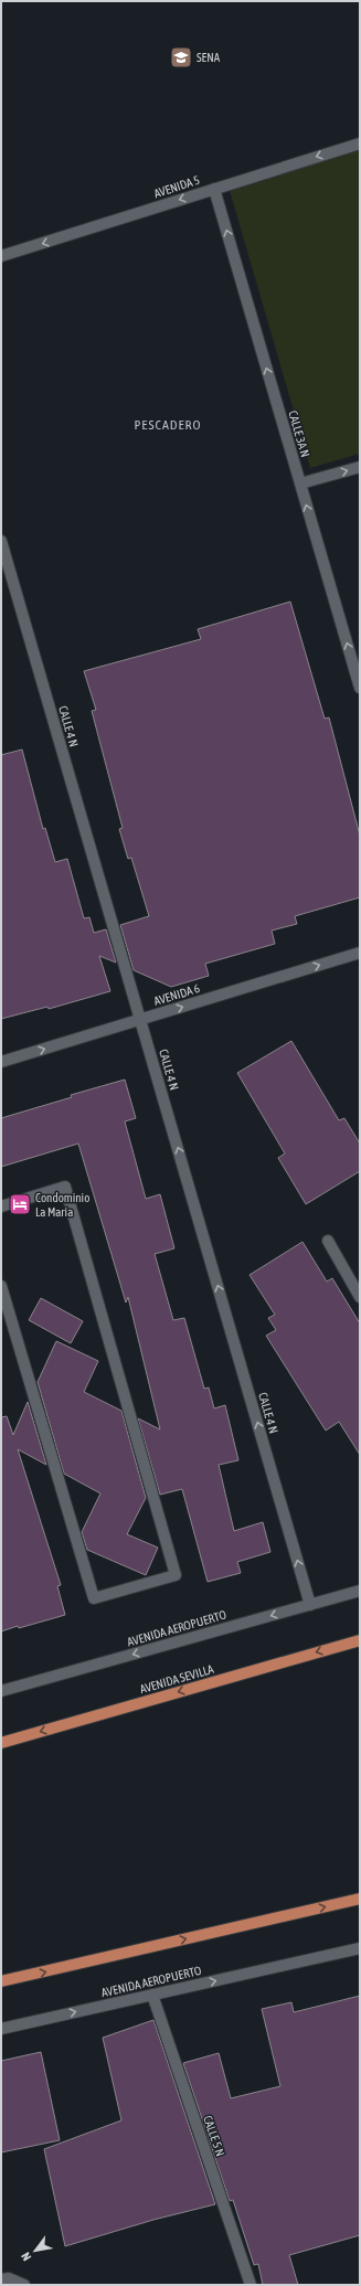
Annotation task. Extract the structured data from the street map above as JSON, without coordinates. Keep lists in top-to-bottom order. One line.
{"streets":{"main road":["AVENIDA SEVILLA"],"street":["AVENIDA 5","CALLE 3A N","CALLE 4 N","AVENIDA 6","AVENIDA AEROPUERTO","CALLE 5 N"]},"crossings":[["AVENIDA 5","CALLE 3A N"],["CALLE 4 N","AVENIDA 6"],["CALLE 4 N","AVENIDA AEROPUERTO"],["AVENIDA AEROPUERTO","CALLE 5 N"]],"one_way":["AVENIDA 5","CALLE 3A N","CALLE 4 N","AVENIDA 6","AVENIDA SEVILLA"],"districts":["PESCADERO"],"places":{"school or university":["SENA"],"hotel":["Condominio La María"]},"north":"bottom left"}
